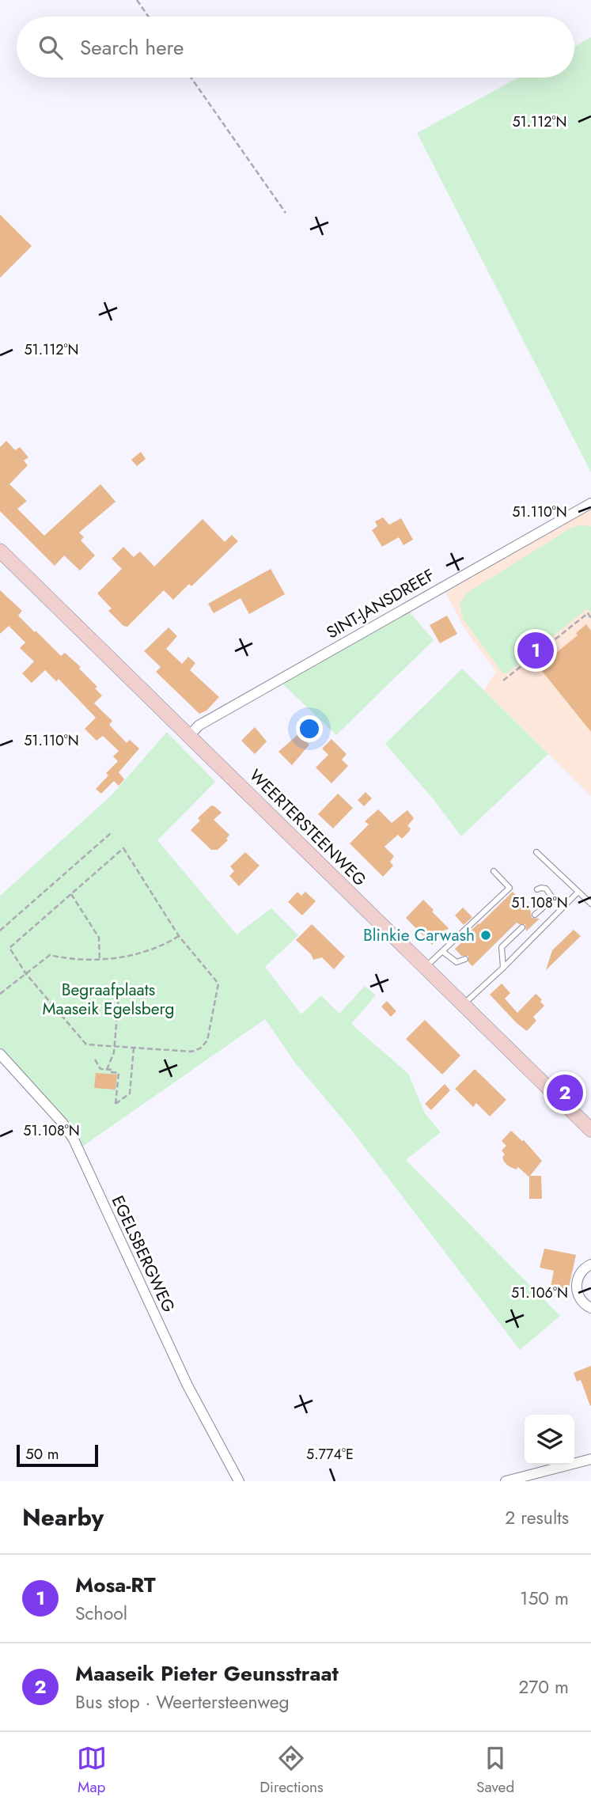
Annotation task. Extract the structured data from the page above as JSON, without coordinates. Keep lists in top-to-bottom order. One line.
{"streets":{"main road":["WEERTERSTEENWEG"],"street":["SINT-JANSDREEF","EGELSBERGWEG"]},"crossings":[["SINT-JANSDREEF","WEERTERSTEENWEG"]],"parks":["Begraafplaats Maaseik Egelsberg"],"places":["Blinkie Carwash"],"scale_bar":"50 m","page":{"search":"Search here","pins":["1","2"],"scale":"50 m","heading":["Nearby","2 results"],"list":[{"mark":"1","name":"Mosa-RT","note":"School","value":"150 m"},{"mark":"2","name":"Maaseik Pieter Geunsstraat","note":"Bus stop · Weertersteenweg","value":"270 m"}],"nav":["Map","Directions","Saved"]},"coordinates":["51.112°N","51.110°N","51.108°N","51.106°N","5.774°E"]}
